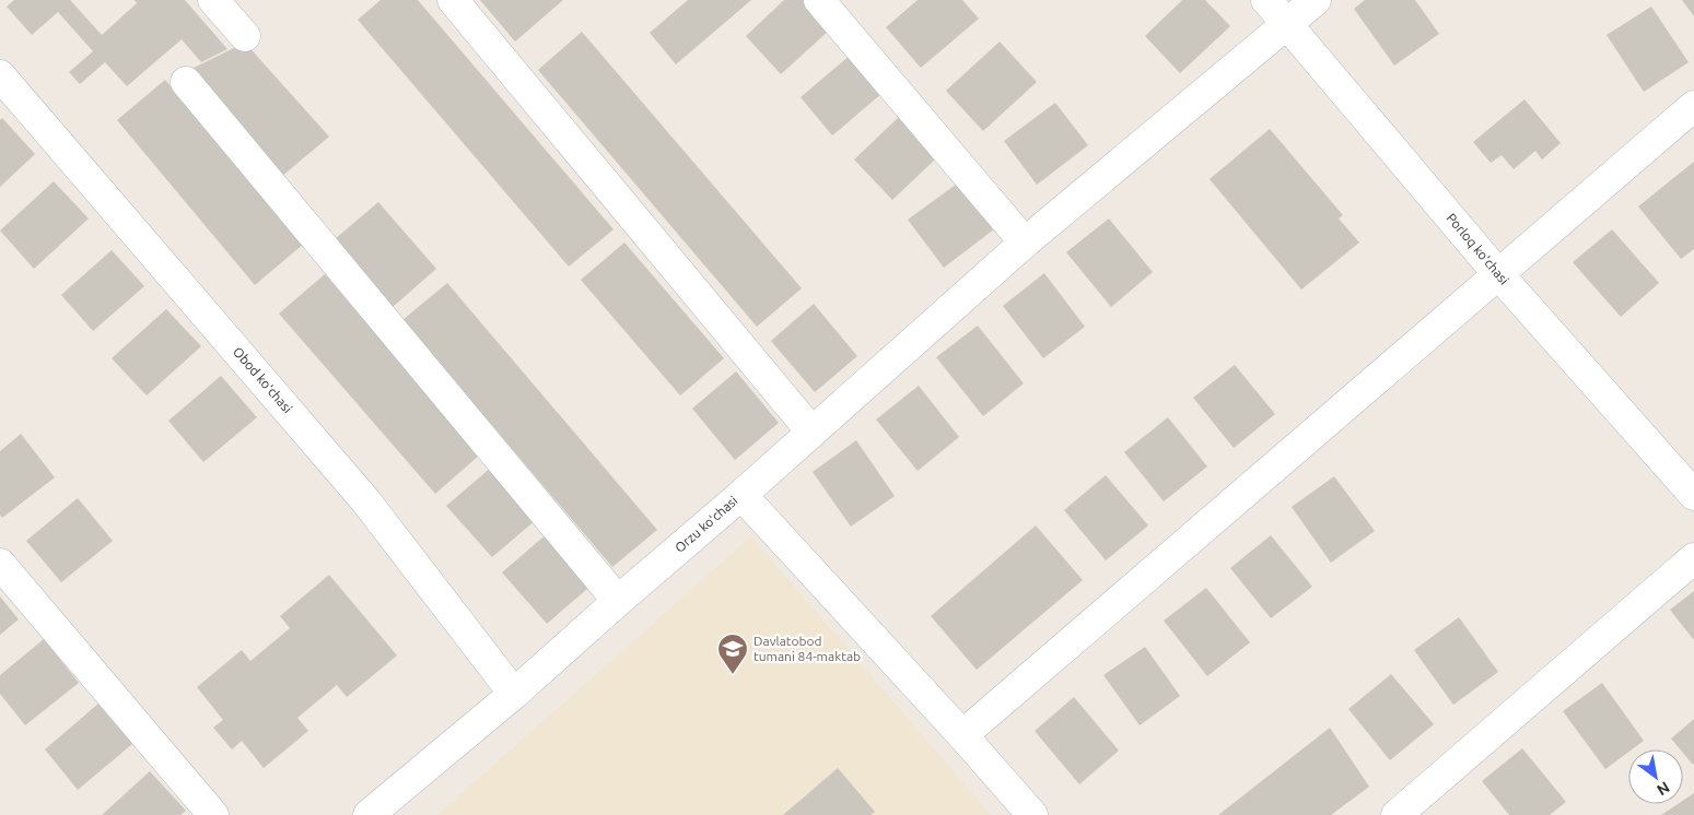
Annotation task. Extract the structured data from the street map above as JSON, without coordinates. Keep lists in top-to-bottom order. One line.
{"streets":{"street":["Porloq koʻchasi","Obod koʻchasi","Orzu koʻchasi"]},"crossings":[["Obod koʻchasi","Orzu koʻchasi"]],"places":{"school or university":["Davlatobod tumani 84-maktab"]},"north":"bottom right"}
